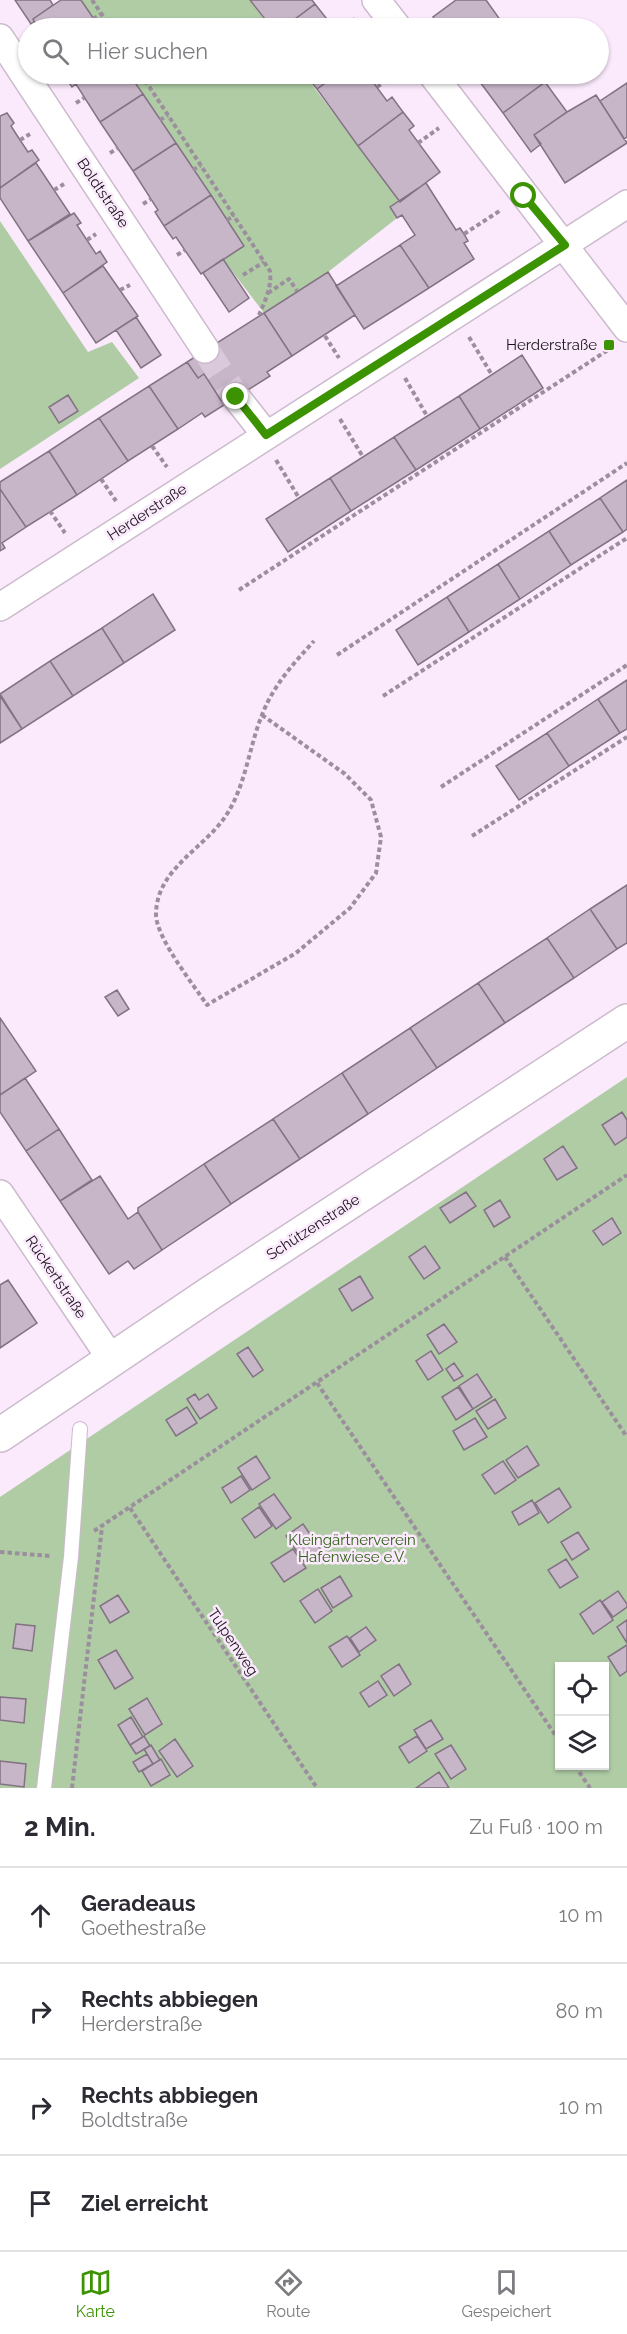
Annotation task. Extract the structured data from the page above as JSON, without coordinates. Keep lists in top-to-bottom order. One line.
{"streets":{"street":["Boldtstraße","Herderstraße","Schützenstraße","Rückertstraße"],"path":["Tulpenweg"]},"crossings":[["Schützenstraße","Rückertstraße"]],"parks":["Kleingärtnerverein Hafenwiese e.V."],"places":{"transit":["Herderstraße"]},"page":{"search":"Hier suchen","heading":["2 Min.","Zu Fuß · 100 m"],"list":[["Geradeaus","Goethestraße","10 m"],["Rechts abbiegen","Herderstraße","80 m"],["Rechts abbiegen","Boldtstraße","10 m"],"Ziel erreicht"],"nav":["Karte","Route","Gespeichert"]}}
